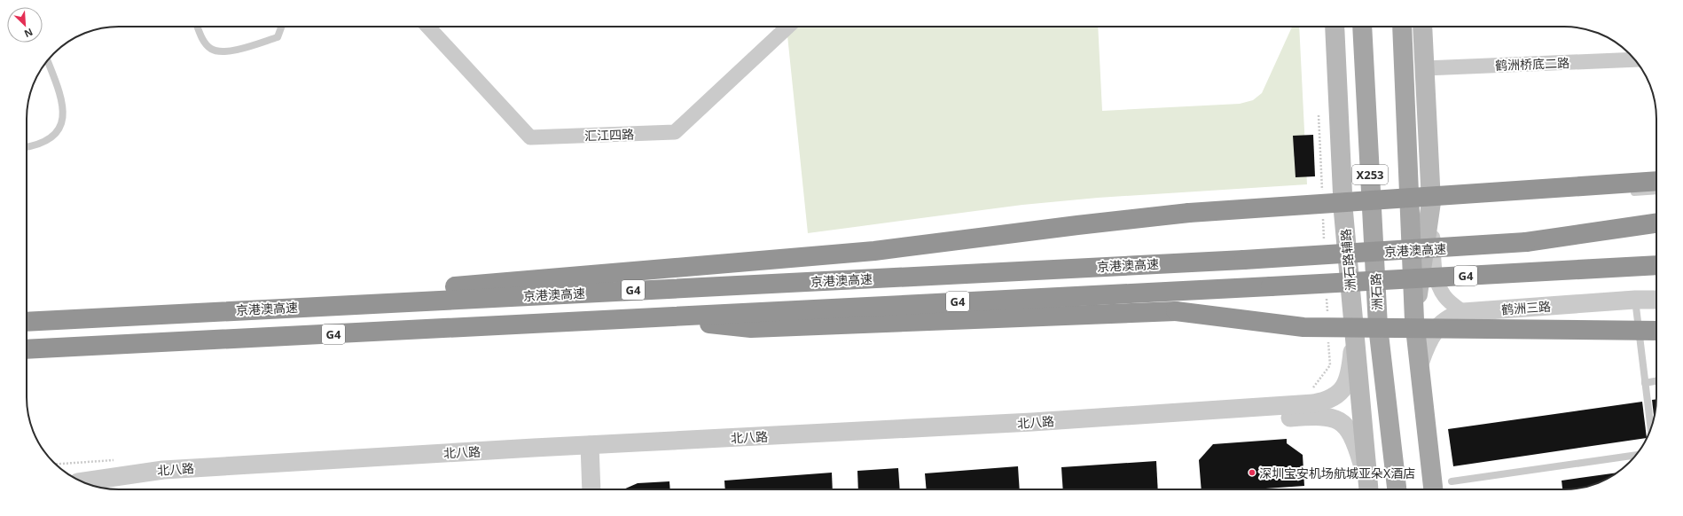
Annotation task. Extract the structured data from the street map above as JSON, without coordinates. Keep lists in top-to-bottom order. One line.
{"streets":{"highway":["京港澳高速","G4"],"main road":["X253","洲石路辅路","洲石路"],"street":["鹤洲桥底二路","汇江四路","鹤洲三路","北八路"]},"crossings":[["洲石路辅路","北八路"]],"places":["深圳宝安机场航城亚朵X酒店"],"north":"bottom right"}
